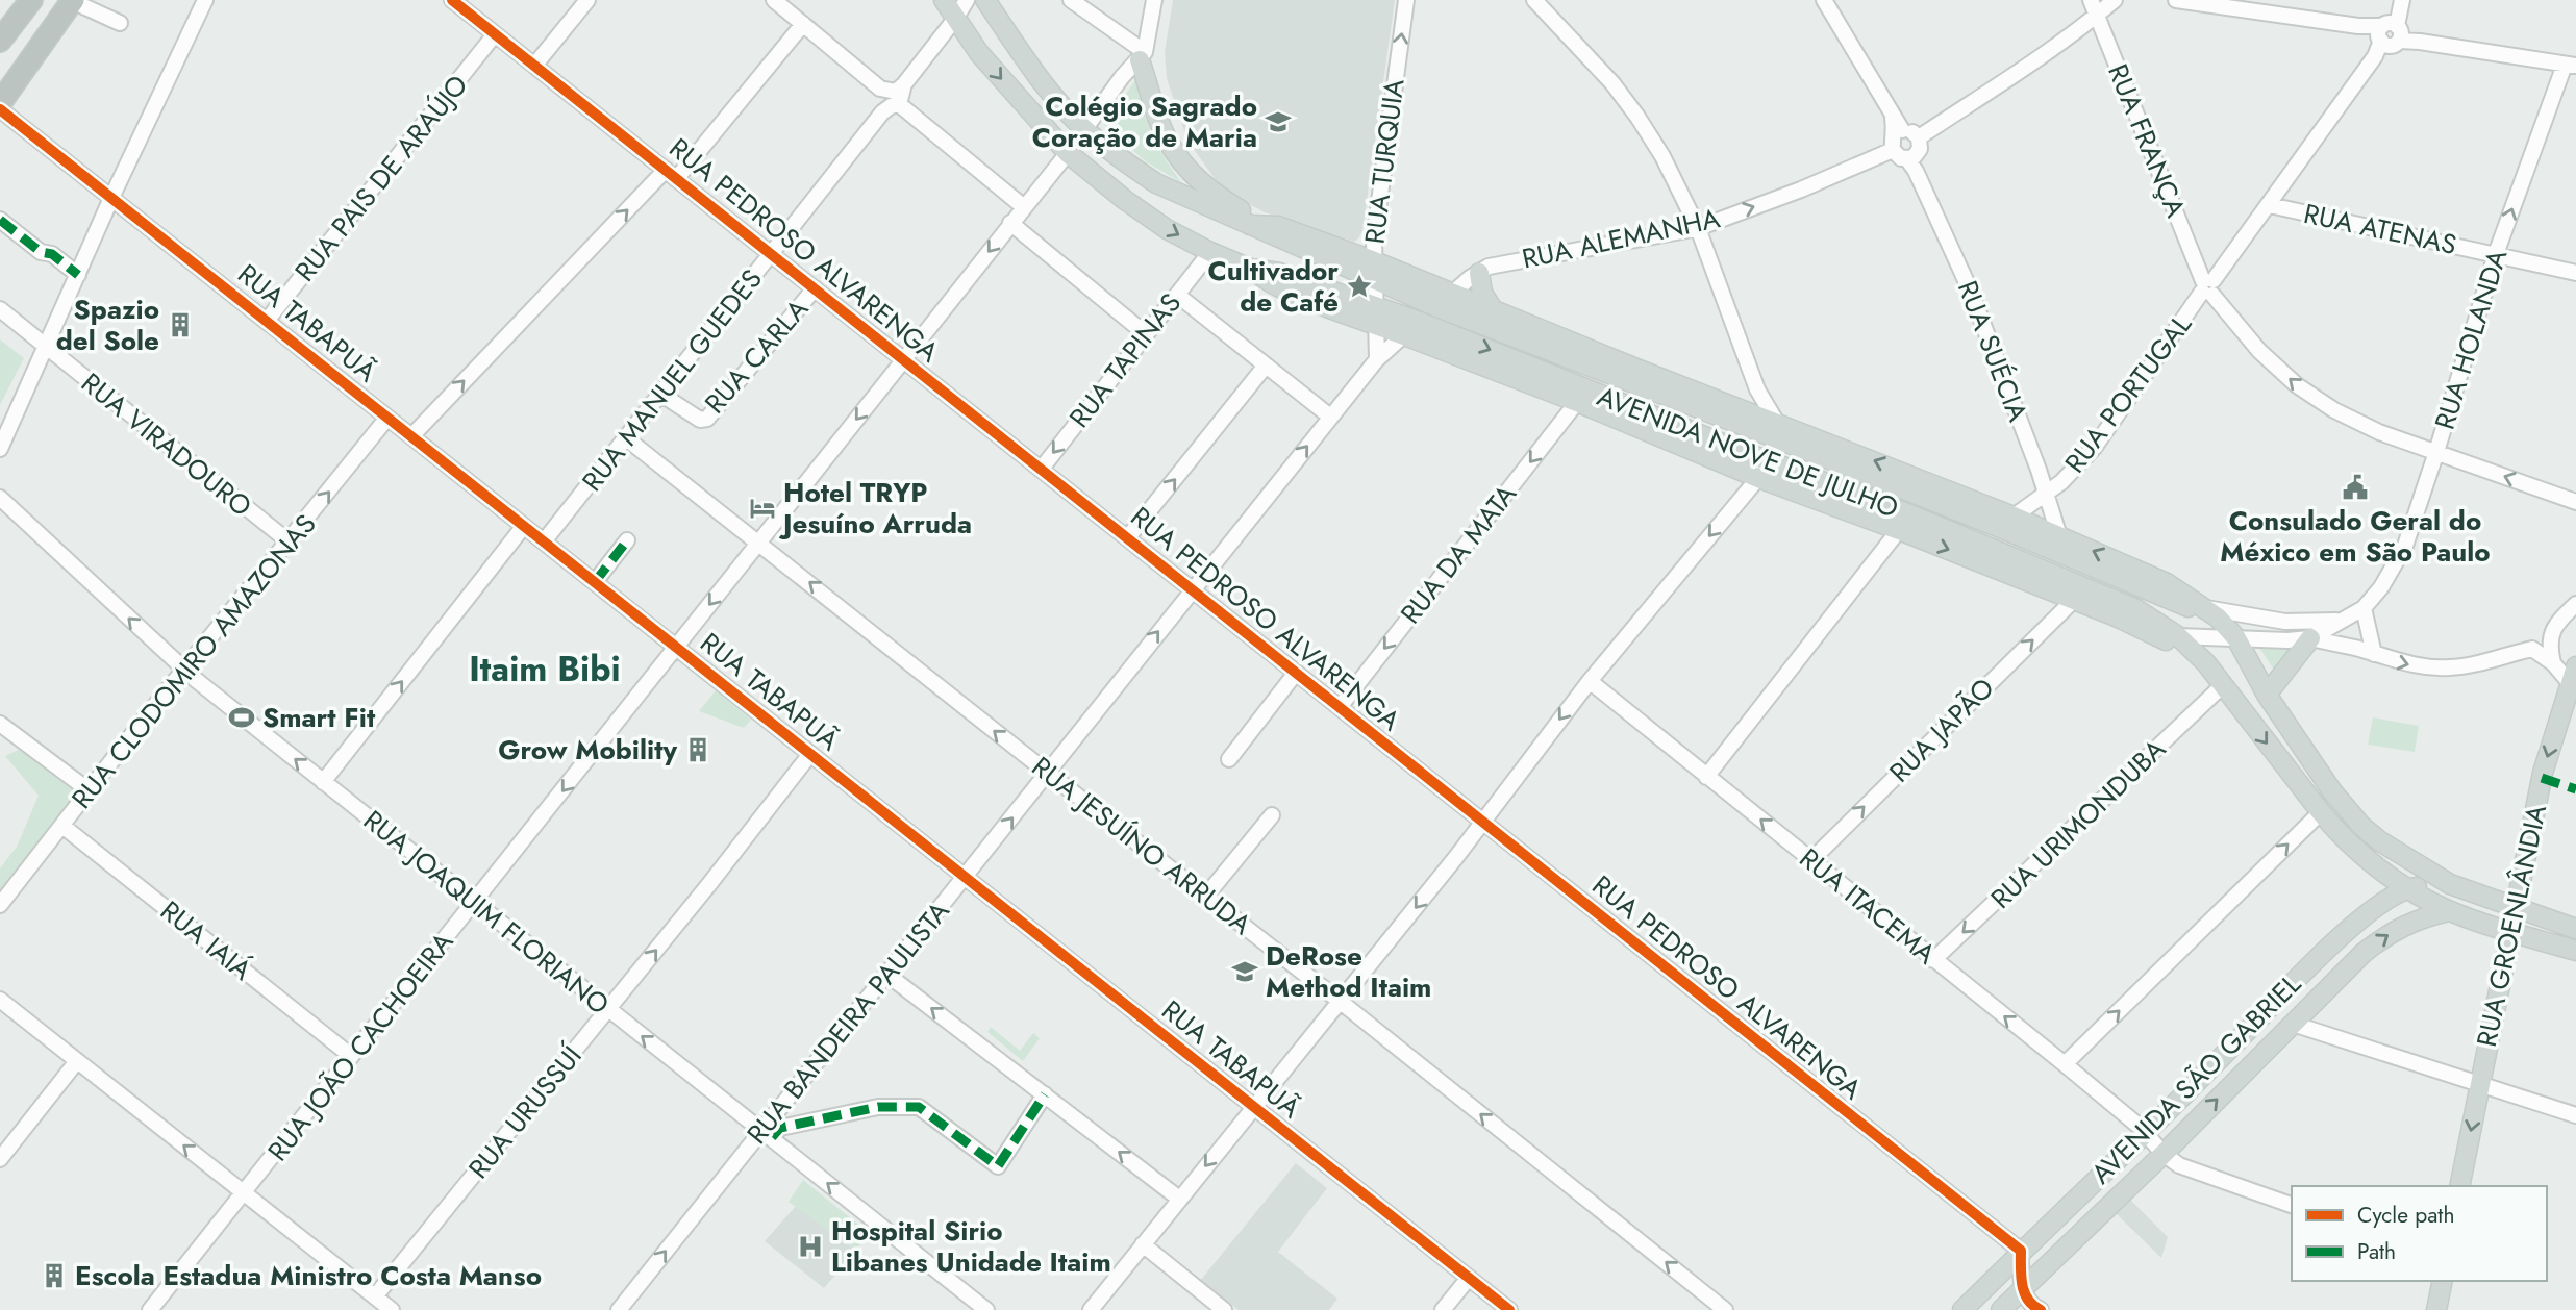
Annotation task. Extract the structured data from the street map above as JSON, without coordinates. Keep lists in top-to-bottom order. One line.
{"streets":{"main road":["AVENIDA NOVE DE JULHO","RUA GROENLÂNDIA","AVENIDA SÃO GABRIEL"],"street":["RUA FRANÇA","RUA TURQUIA","RUA PAIS DE ARAÚJO","RUA ATENAS","RUA ALEMANHA","RUA PEDROSO ALVARENGA","RUA TABAPUÃ","RUA HOLANDA","RUA SUÉCIA","RUA CARLA","RUA TAPINAS","RUA MANUEL GUEDES","RUA PORTUGAL","RUA VIRADOURO","RUA DA MATA","RUA CLODOMIRO AMAZONAS","RUA JAPÃO","RUA URIMONDUBA","RUA JESUÍNO ARRUDA","RUA ITACEMA","RUA JOAQUIM FLORIANO","RUA IAIÁ","RUA BANDEIRA PAULISTA","RUA JOÃO CACHOEIRA","RUA URUSSUÍ"]},"crossings":[["RUA FRANÇA","RUA HOLANDA"],["RUA FRANÇA","RUA PORTUGAL"],["RUA TURQUIA","AVENIDA NOVE DE JULHO"],["RUA PAIS DE ARAÚJO","RUA PEDROSO ALVARENGA"],["RUA PAIS DE ARAÚJO","RUA TABAPUÃ"],["RUA ATENAS","RUA HOLANDA"],["RUA ATENAS","RUA PORTUGAL"],["RUA ALEMANHA","AVENIDA NOVE DE JULHO"],["RUA ALEMANHA","RUA BANDEIRA PAULISTA"],["RUA PEDROSO ALVARENGA","RUA CARLA"],["RUA PEDROSO ALVARENGA","RUA TAPINAS"],["RUA PEDROSO ALVARENGA","RUA MANUEL GUEDES"],["RUA PEDROSO ALVARENGA","RUA DA MATA"],["RUA PEDROSO ALVARENGA","RUA BANDEIRA PAULISTA"],["RUA PEDROSO ALVARENGA","RUA JOÃO CACHOEIRA"],["RUA PEDROSO ALVARENGA","AVENIDA SÃO GABRIEL"],["RUA TABAPUÃ","RUA MANUEL GUEDES"],["RUA TABAPUÃ","RUA CLODOMIRO AMAZONAS"],["RUA TABAPUÃ","RUA BANDEIRA PAULISTA"],["RUA TABAPUÃ","RUA JOÃO CACHOEIRA"],["RUA TABAPUÃ","RUA URUSSUÍ"],["RUA SUÉCIA","RUA PORTUGAL"],["RUA SUÉCIA","AVENIDA NOVE DE JULHO"],["RUA CARLA","RUA MANUEL GUEDES"],["RUA TAPINAS","AVENIDA NOVE DE JULHO"],["RUA MANUEL GUEDES","AVENIDA NOVE DE JULHO"],["RUA MANUEL GUEDES","RUA JESUÍNO ARRUDA"],["RUA PORTUGAL","AVENIDA NOVE DE JULHO"],["RUA VIRADOURO","RUA CLODOMIRO AMAZONAS"],["AVENIDA NOVE DE JULHO","RUA DA MATA"],["AVENIDA NOVE DE JULHO","RUA JAPÃO"],["AVENIDA NOVE DE JULHO","RUA URIMONDUBA"],["AVENIDA NOVE DE JULHO","RUA GROENLÂNDIA"],["AVENIDA NOVE DE JULHO","RUA BANDEIRA PAULISTA"],["AVENIDA NOVE DE JULHO","RUA JOÃO CACHOEIRA"],["AVENIDA NOVE DE JULHO","AVENIDA SÃO GABRIEL"],["RUA CLODOMIRO AMAZONAS","RUA JOAQUIM FLORIANO"],["RUA CLODOMIRO AMAZONAS","RUA IAIÁ"],["RUA JAPÃO","RUA ITACEMA"],["RUA URIMONDUBA","RUA ITACEMA"],["RUA JESUÍNO ARRUDA","RUA BANDEIRA PAULISTA"],["RUA JESUÍNO ARRUDA","RUA JOÃO CACHOEIRA"],["RUA ITACEMA","AVENIDA SÃO GABRIEL"],["RUA JOAQUIM FLORIANO","RUA BANDEIRA PAULISTA"],["RUA JOAQUIM FLORIANO","RUA JOÃO CACHOEIRA"],["RUA JOAQUIM FLORIANO","RUA URUSSUÍ"],["RUA IAIÁ","RUA JOÃO CACHOEIRA"]],"one_way":["RUA FRANÇA","RUA TURQUIA","RUA ALEMANHA","RUA DA MATA","RUA JAPÃO","RUA URIMONDUBA","RUA JESUÍNO ARRUDA","RUA JOAQUIM FLORIANO","RUA GROENLÂNDIA","RUA BANDEIRA PAULISTA","RUA JOÃO CACHOEIRA","RUA URUSSUÍ"],"districts":["Itaim Bibi"],"places":{"school or university":["Colégio Sagrado Coração de Maria","DeRose Method Itaim"],"place":["Cultivador de Café"],"building":["Spazio del Sole","Grow Mobility","Escola Estadua Ministro Costa Manso"],"public building":["Consulado Geral do México em São Paulo"],"hotel":["Hotel TRYP Jesuíno Arruda"],"sports":["Smart Fit"],"hospital":["Hospital Sirio Libanes Unidade Itaim"]},"legend":["Cycle path","Path"]}
